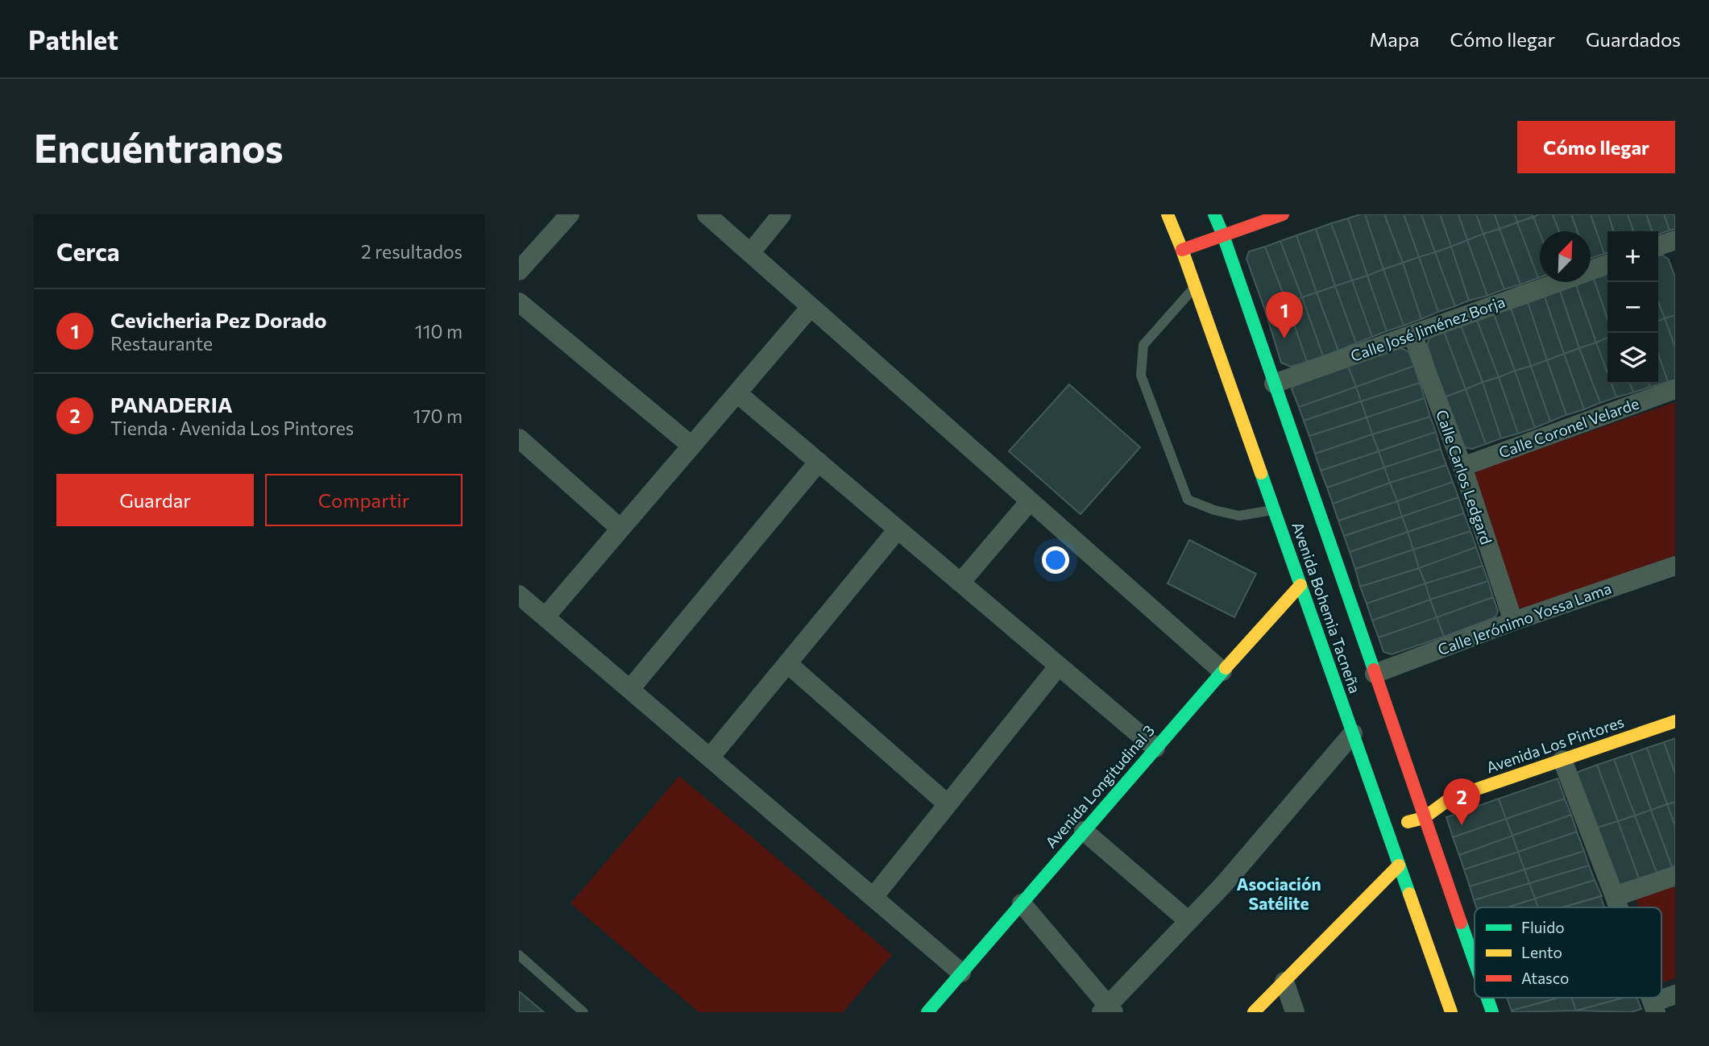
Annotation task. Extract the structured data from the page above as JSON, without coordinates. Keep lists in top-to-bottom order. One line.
{"streets":{"main road":["Avenida Bohemia Tacneña","Avenida Los Pintores","Avenida Longitudinal 3"],"street":["Calle José Jiménez Borja","Calle Coronel Velarde","Calle Carlos Ledgard","Calle Jerónimo Yossa Lama"]},"crossings":[["Calle José Jiménez Borja","Calle Carlos Ledgard"],["Calle José Jiménez Borja","Avenida Bohemia Tacneña"],["Calle Coronel Velarde","Calle Carlos Ledgard"],["Calle Carlos Ledgard","Calle Jerónimo Yossa Lama"],["Avenida Bohemia Tacneña","Calle Jerónimo Yossa Lama"],["Avenida Bohemia Tacneña","Avenida Los Pintores"],["Avenida Bohemia Tacneña","Avenida Longitudinal 3"]],"districts":["Asociación Satélite"],"legend":["Fluido","Lento","Atasco"],"north":"top right","page":{"header":"Pathlet","nav":["Mapa","Cómo llegar","Guardados"],"buttons":["Cómo llegar",["Guardar","Compartir"]],"title":"Encuéntranos","heading":["Cerca","2 resultados"],"map_buttons":["+","−"],"list":[{"mark":"1","name":"Cevicheria Pez Dorado","note":"Restaurante","value":"110 m"},{"mark":"2","name":"PANADERIA","note":"Tienda · Avenida Los Pintores","value":"170 m"}],"pins":["1","2"]}}
